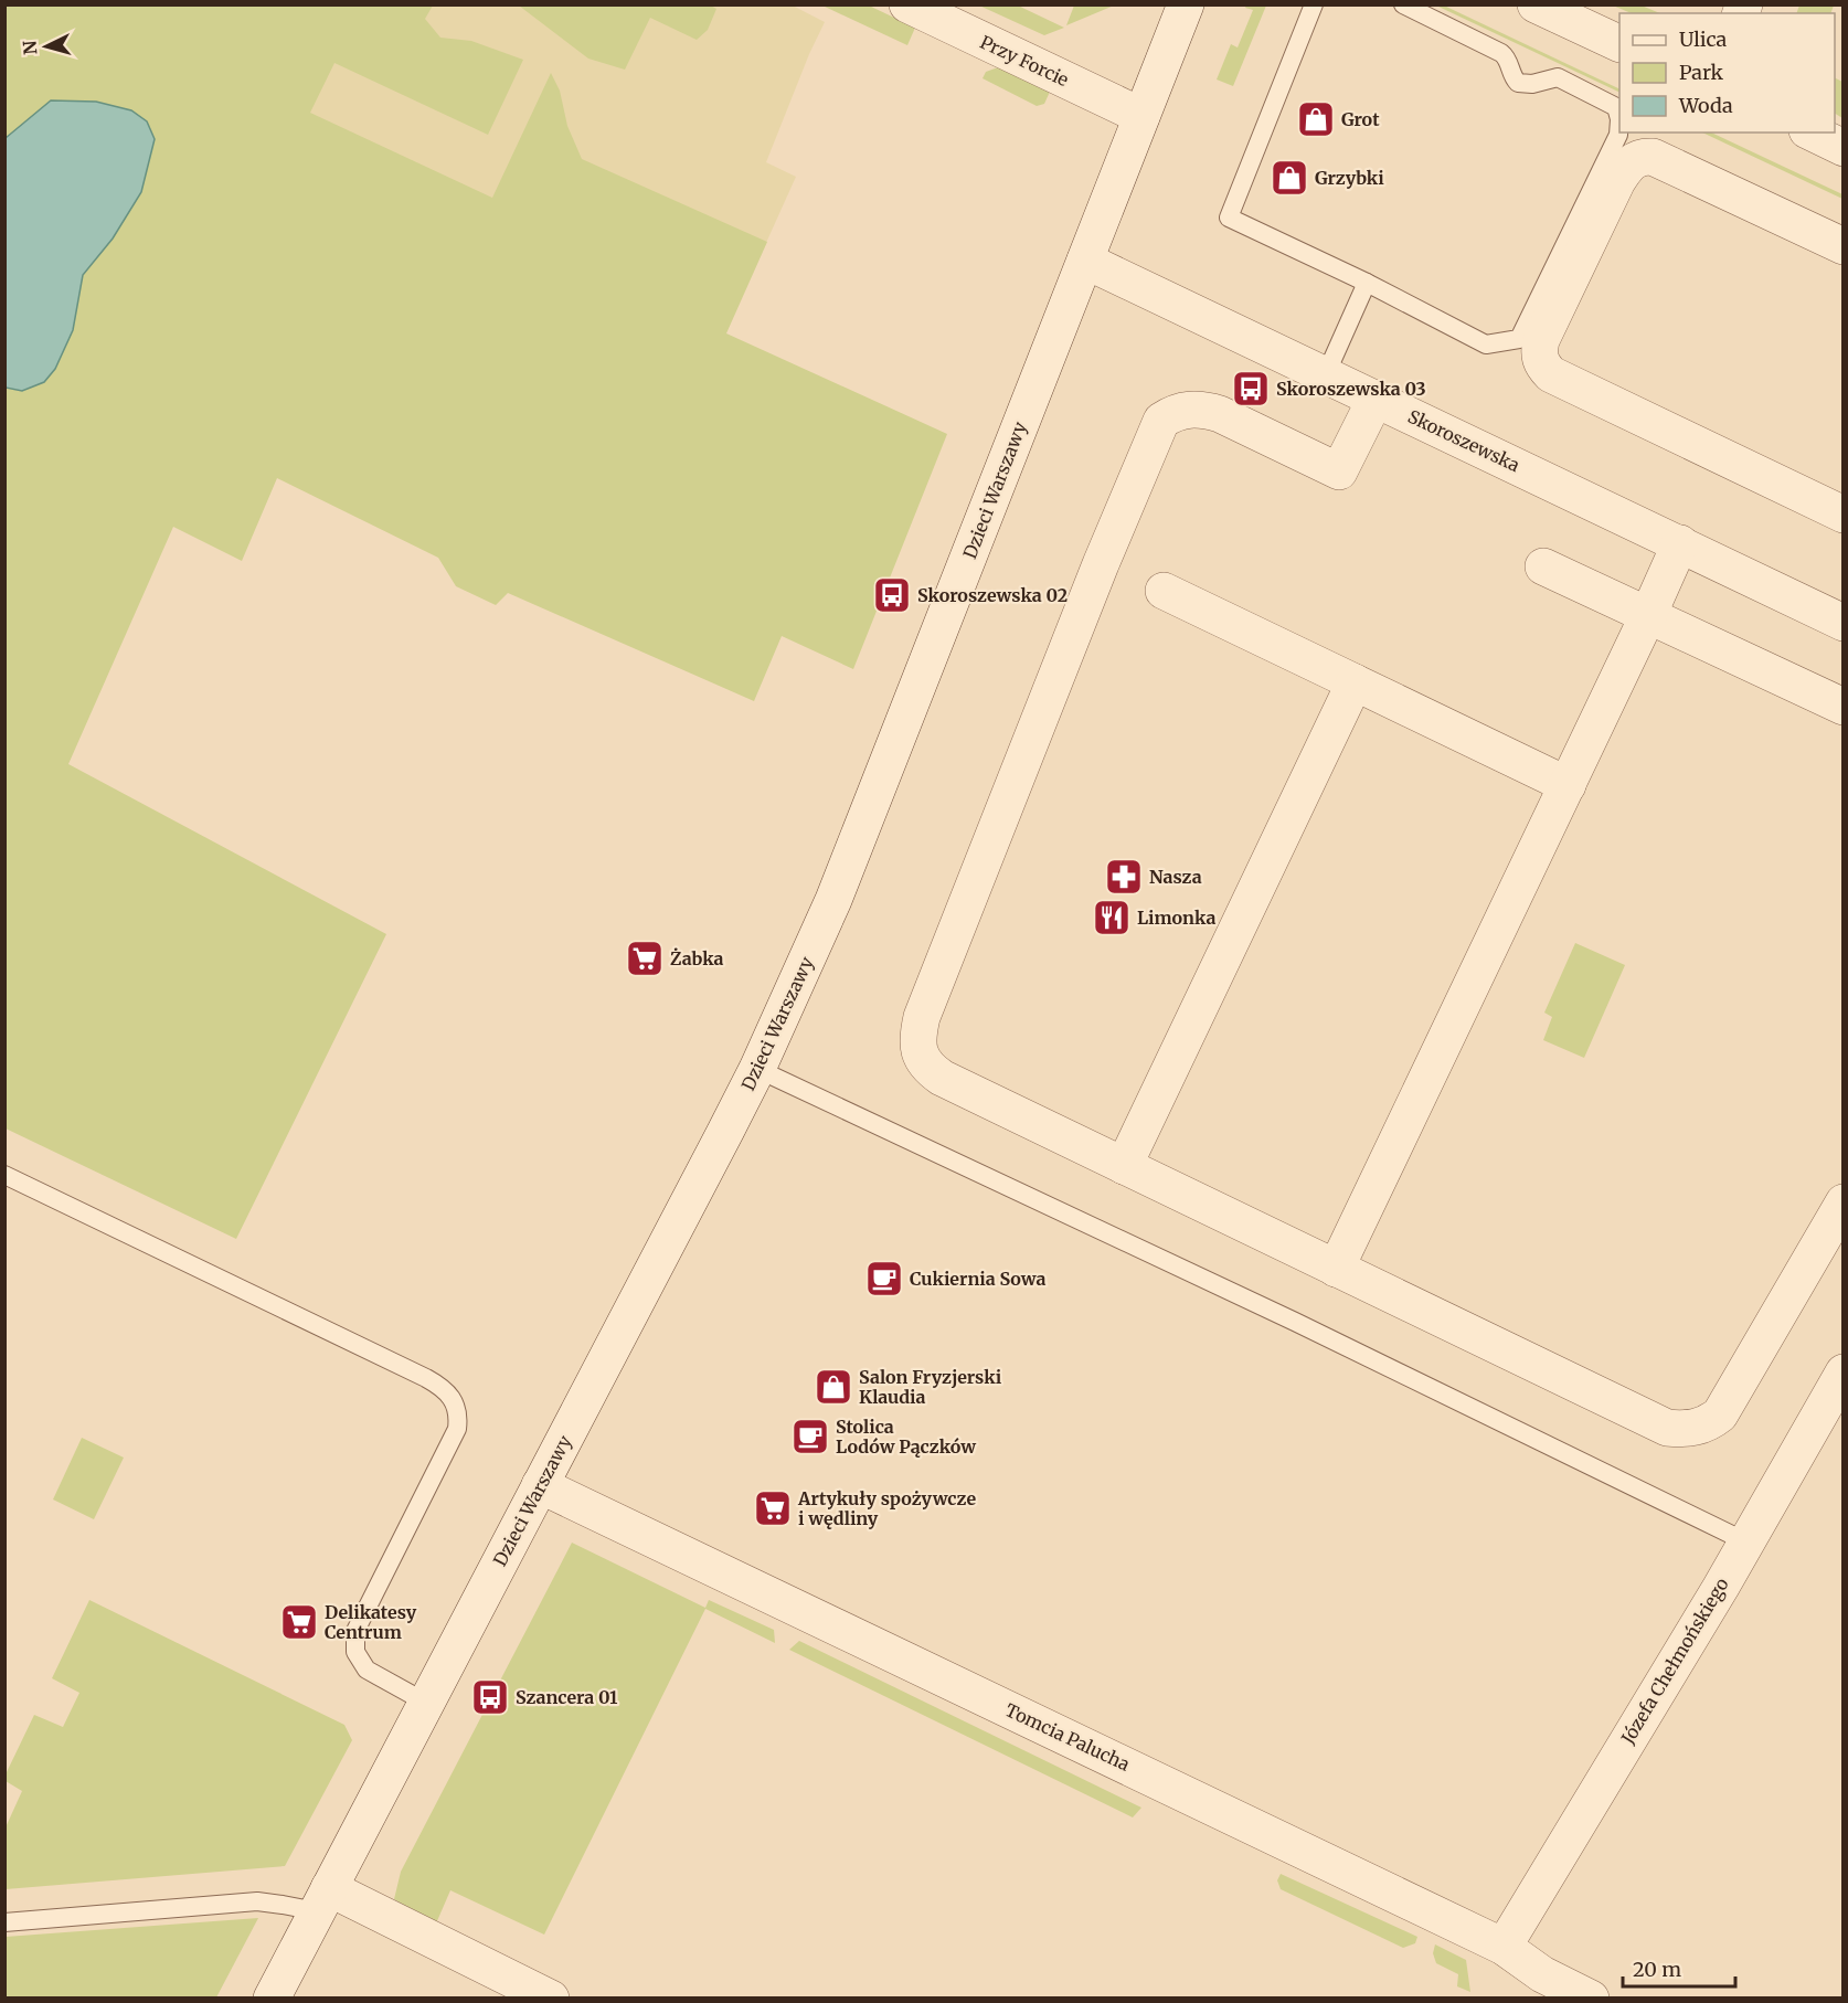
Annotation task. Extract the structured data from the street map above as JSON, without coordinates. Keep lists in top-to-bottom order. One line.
{"streets":{"street":["Przy Forcie","Skoroszewska","Dzieci Warszawy","Józefa Chełmońskiego","Tomcia Palucha"]},"crossings":[["Przy Forcie","Dzieci Warszawy"],["Skoroszewska","Dzieci Warszawy"],["Dzieci Warszawy","Tomcia Palucha"],["Józefa Chełmońskiego","Tomcia Palucha"]],"places":{"shop":["Grot","Grzybki","Salon Fryzjerski Klaudia"],"bus stop":["Skoroszewska 03","Skoroszewska 02","Szancera 01"],"pharmacy":["Nasza"],"restaurant":["Limonka"],"supermarket":["Żabka","Artykuły spożywcze i wędliny","Delikatesy Centrum"],"cafe":["Cukiernia Sowa","Stolica Lodów Pączków"]},"legend":["Ulica","Park","Woda"],"scale_bar":"20 m","north":"left"}
